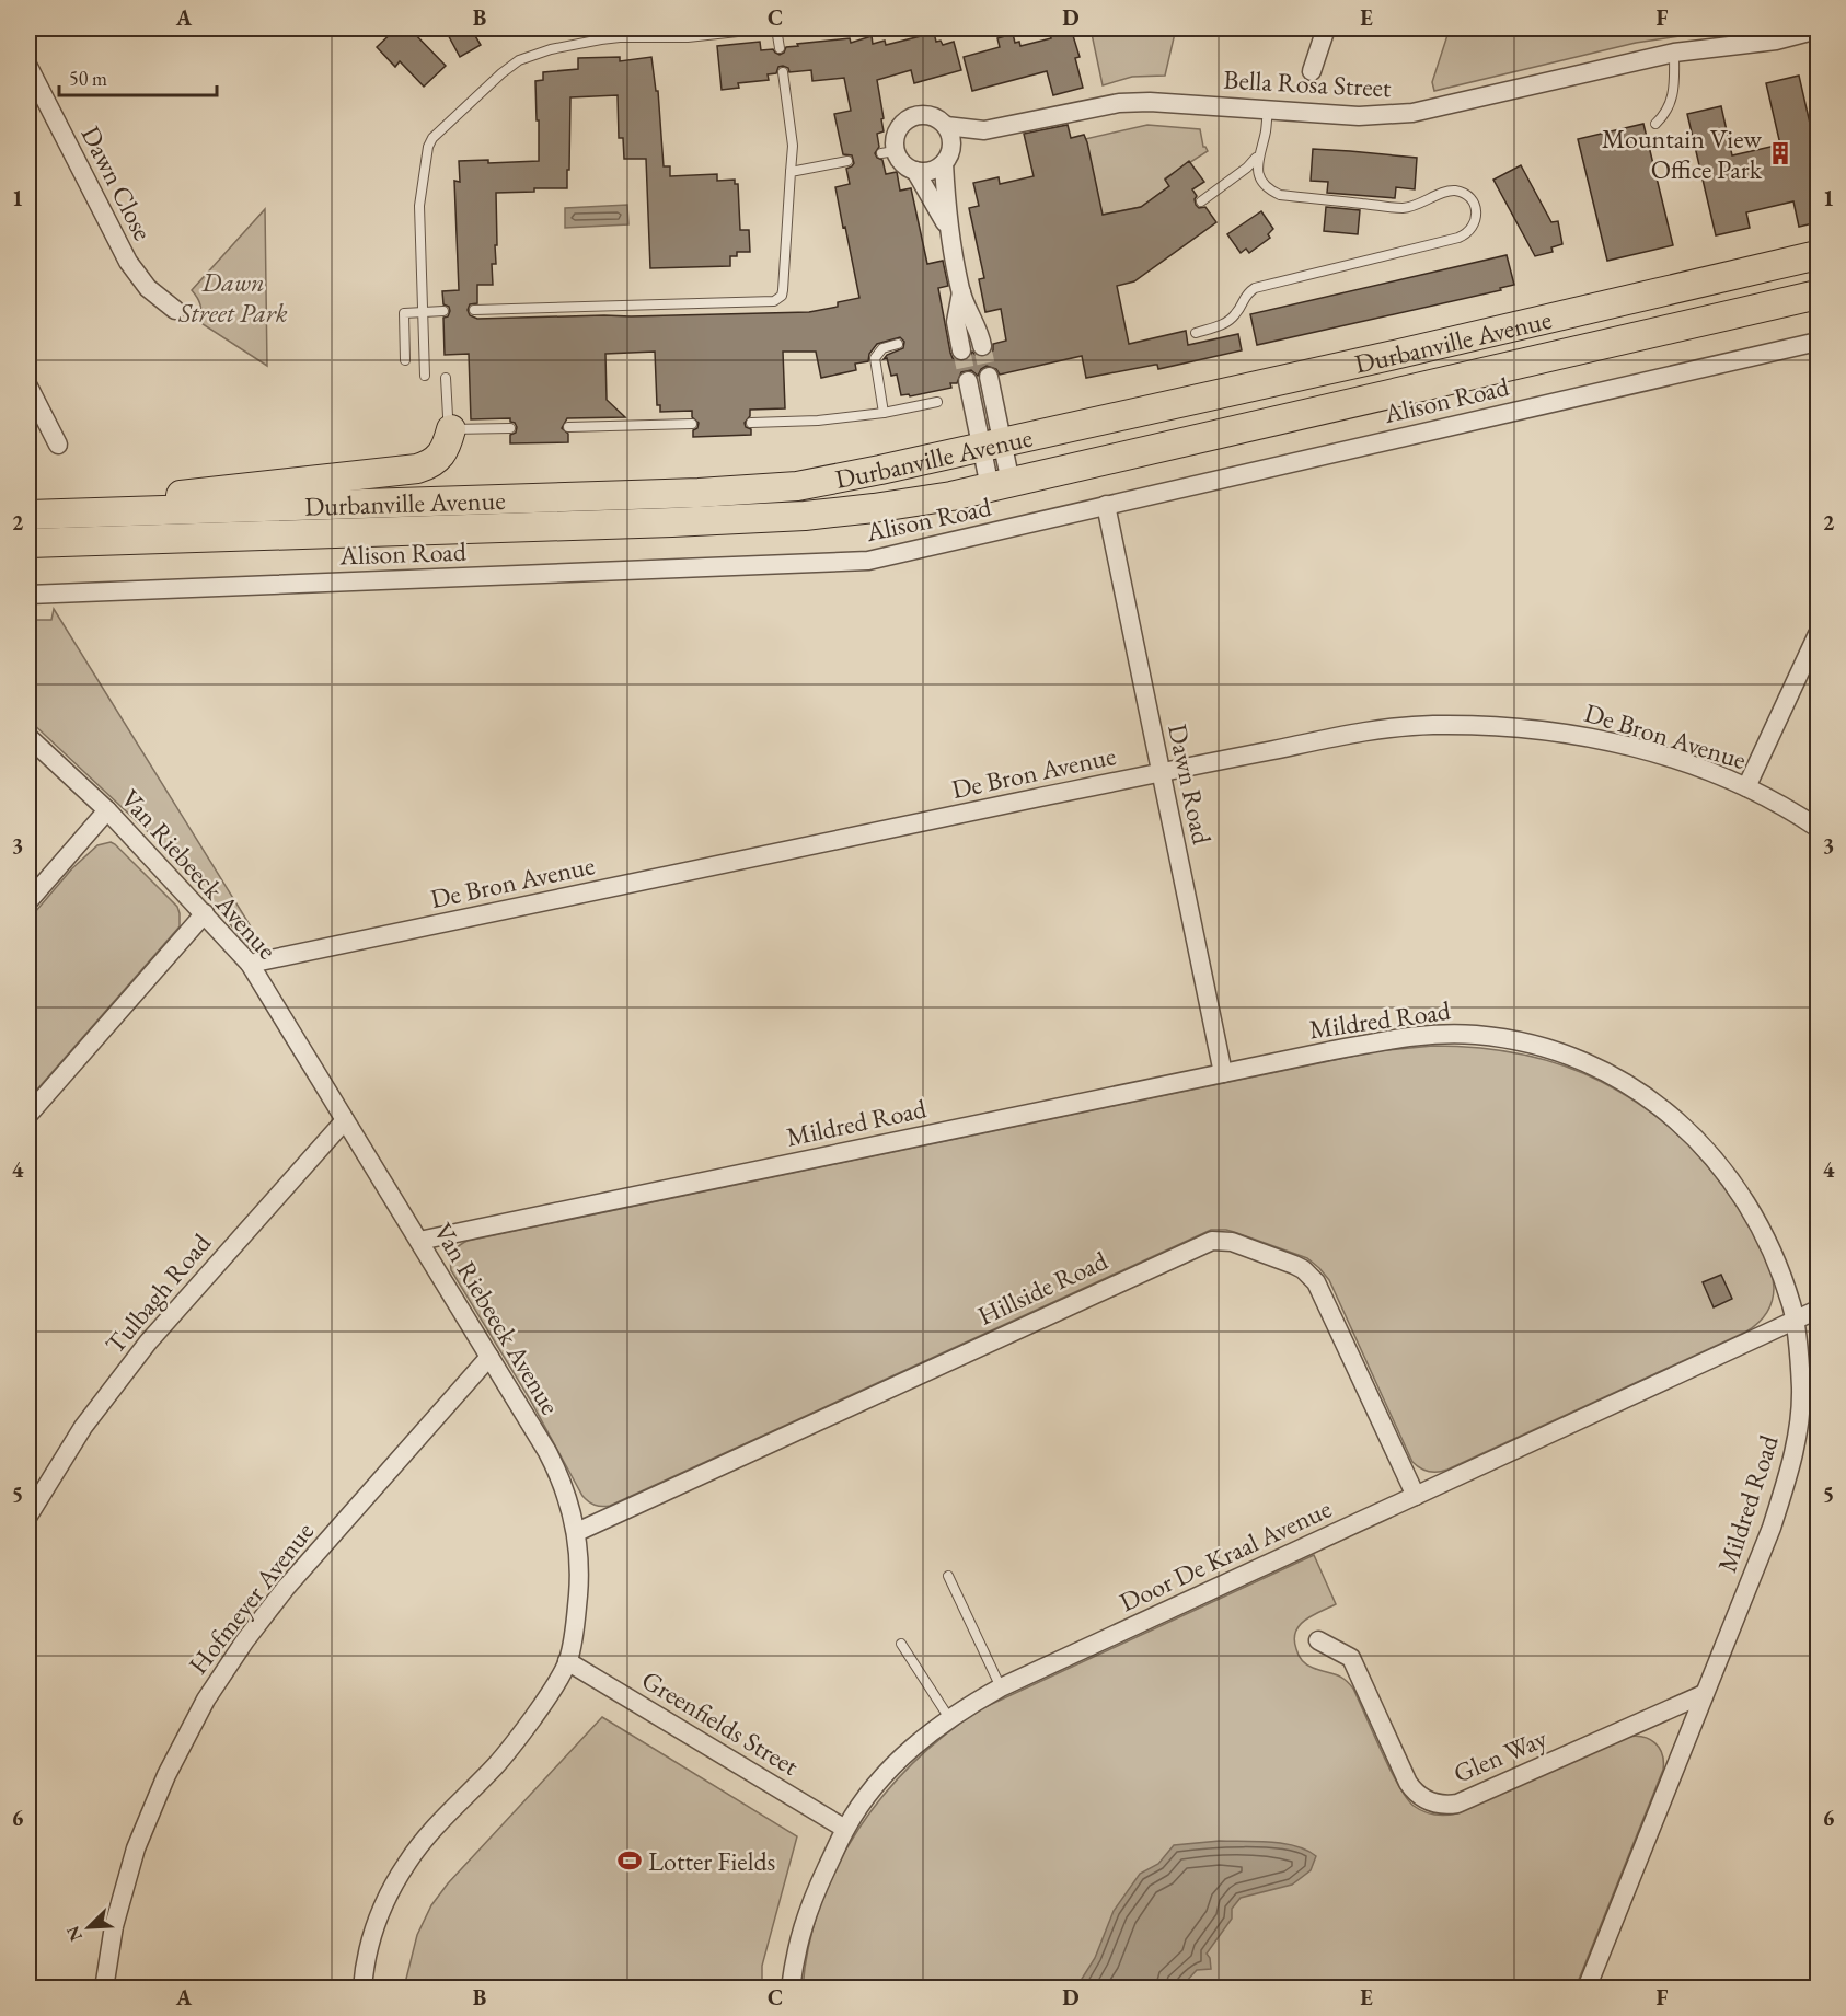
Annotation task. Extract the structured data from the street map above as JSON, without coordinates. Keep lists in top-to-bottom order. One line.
{"streets":{"main road":["Durbanville Avenue"],"street":["Bella Rosa Street","Dawn Close","Alison Road","De Bron Avenue","Dawn Road","Van Riebeeck Avenue","Mildred Road","Hillside Road","Tulbagh Road","Door De Kraal Avenue","Hofmeyer Avenue","Greenfields Street","Glen Way"]},"crossings":[["Alison Road","Dawn Road"],["De Bron Avenue","Dawn Road"],["De Bron Avenue","Van Riebeeck Avenue"],["Dawn Road","Mildred Road"],["Van Riebeeck Avenue","Mildred Road"],["Van Riebeeck Avenue","Hillside Road"],["Van Riebeeck Avenue","Tulbagh Road"],["Van Riebeeck Avenue","Hofmeyer Avenue"],["Van Riebeeck Avenue","Greenfields Street"],["Mildred Road","Door De Kraal Avenue"],["Mildred Road","Glen Way"],["Hillside Road","Door De Kraal Avenue"],["Door De Kraal Avenue","Greenfields Street"]],"parks":["Dawn Street Park"],"places":{"building":["Mountain View Office Park"],"sports":["Lotter Fields"]},"scale_bar":"50 m","north":"bottom left","grid":{"columns":["A","B","C","D","E","F"],"rows":["1","2","3","4","5","6"]}}
